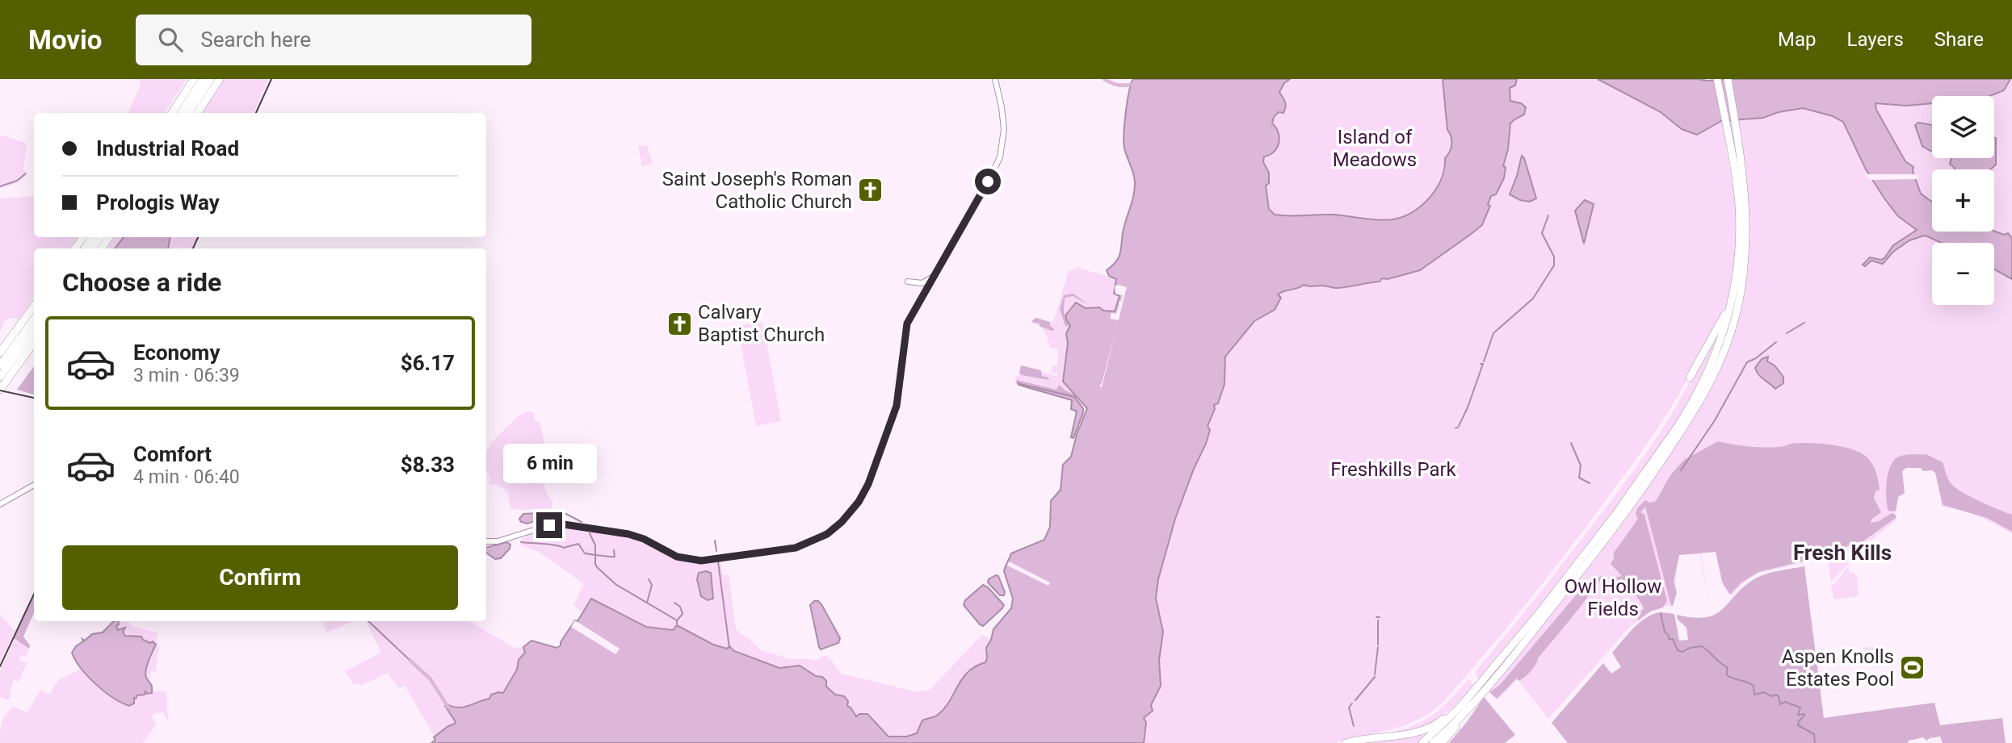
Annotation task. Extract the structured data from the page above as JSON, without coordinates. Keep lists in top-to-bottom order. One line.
{"districts":["Fresh Kills"],"parks":["Island of Meadows","Freshkills Park","Owl Hollow Fields"],"places":{"church":["Saint Joseph's Roman Catholic Church","Calvary Baptist Church"],"sports":["Aspen Knolls Estates Pool"]},"page":{"header":"Movio","search":"Search here","nav":["Map","Layers","Share"],"map_buttons":["+","−"],"banner":["Industrial Road","Prologis Way"],"heading":"Choose a ride","list":[{"name":"Economy","note":"3 min · 06:39","value":"$6.17"},{"name":"Comfort","note":"4 min · 06:40","value":"$8.33"}],"bubble":"6 min","buttons":"Confirm"}}
